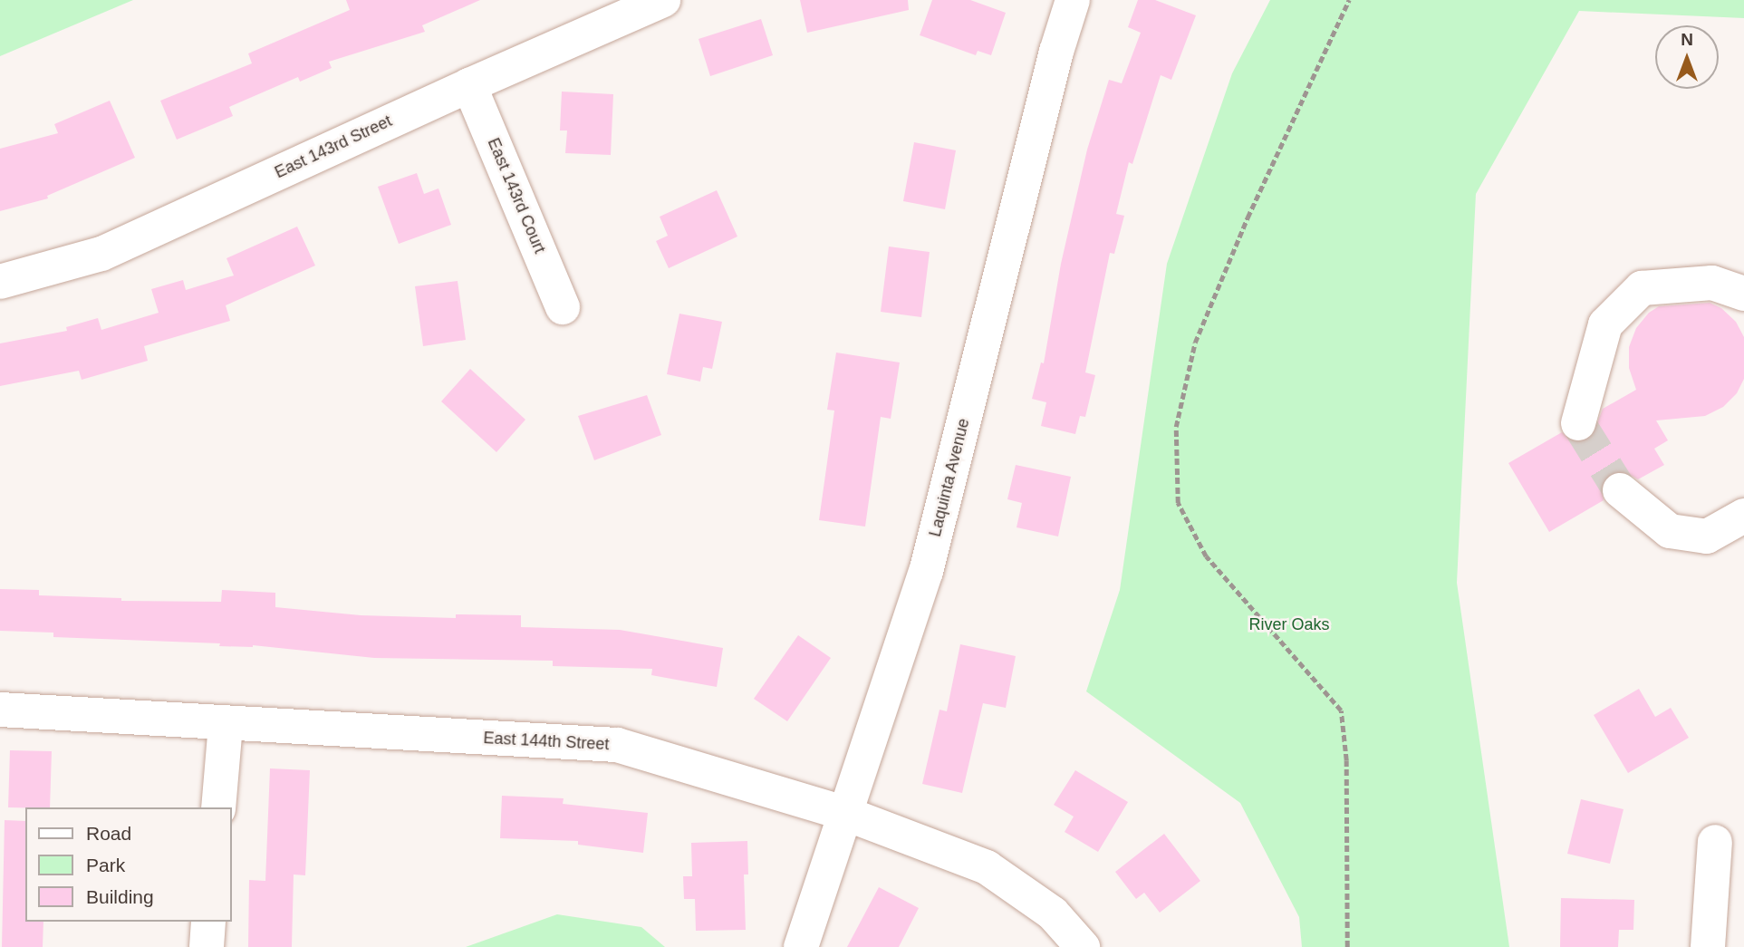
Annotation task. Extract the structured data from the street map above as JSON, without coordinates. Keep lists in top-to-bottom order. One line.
{"streets":{"street":["East 143rd Street","East 143rd Court","Laquinta Avenue","East 144th Street"]},"crossings":[["East 143rd Street","East 143rd Court"],["Laquinta Avenue","East 144th Street"]],"parks":["River Oaks"],"legend":["Road","Park","Building"],"north":"top"}
